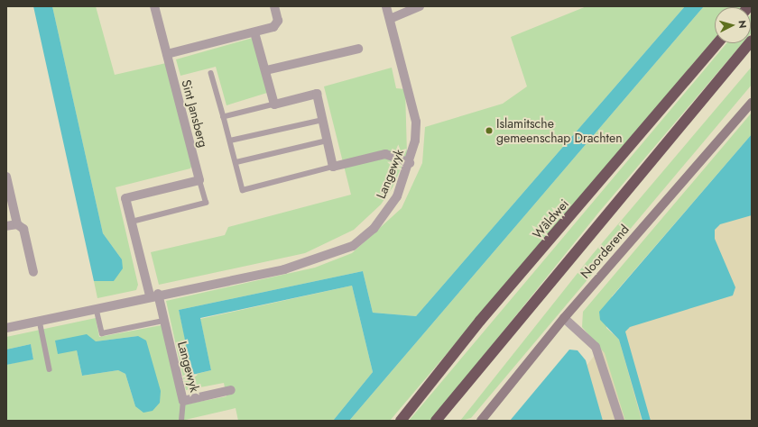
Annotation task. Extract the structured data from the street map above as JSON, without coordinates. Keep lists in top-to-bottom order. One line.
{"streets":{"highway":["Wâldwei"],"street":["Sint Jansberg","Langewyk","Noorderend"]},"places":["Islamitsche gemeenschap Drachten"],"north":"right"}
